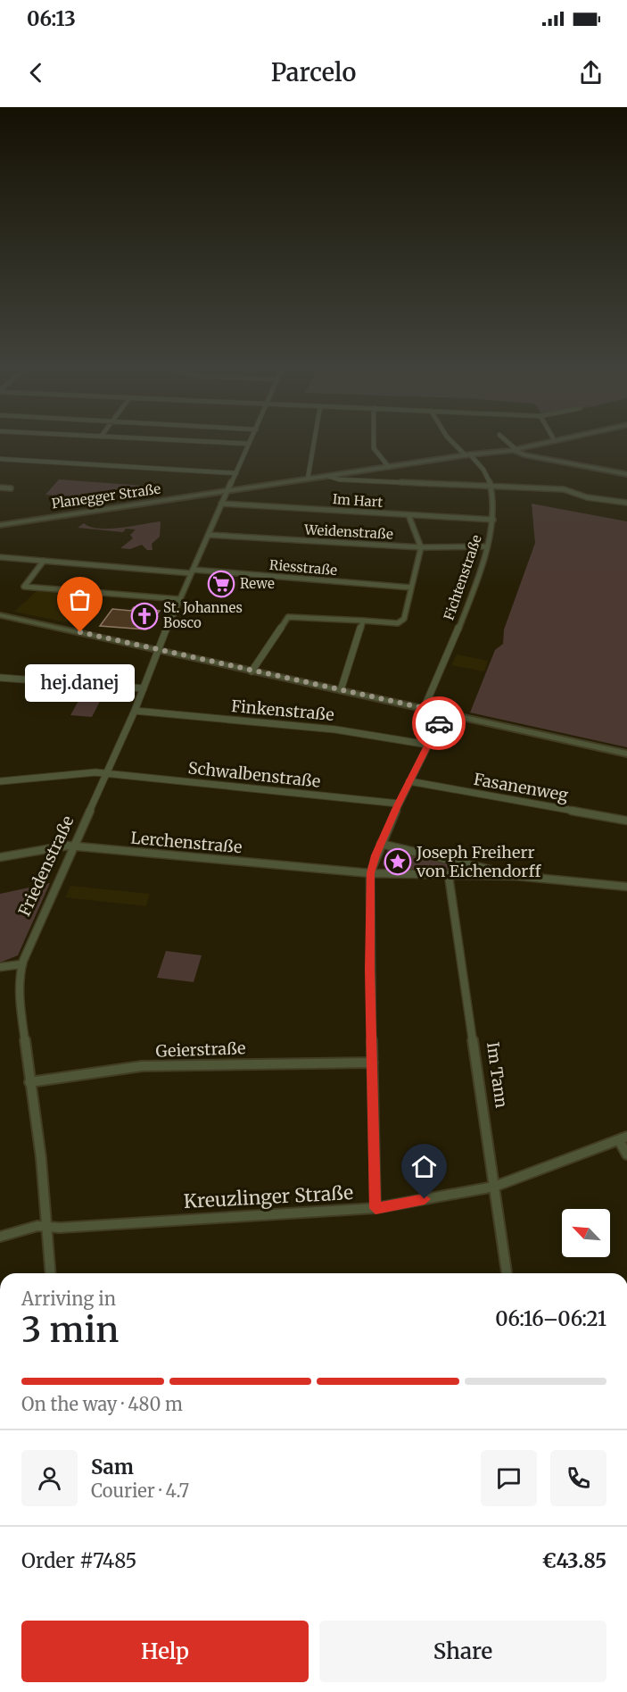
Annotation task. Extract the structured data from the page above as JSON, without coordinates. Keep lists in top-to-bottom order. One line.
{"streets":{"street":["Planegger Straße","Im Hart","Weidenstraße","Riesstraße","Fichtenstraße","Finkenstraße","Schwalbenstraße","Fasanenweg","Lerchenstraße","Friedenstraße","Geierstraße","Im Tann","Kreuzlinger Straße"]},"crossings":[["Planegger Straße","Fichtenstraße"],["Planegger Straße","Friedenstraße"],["Im Hart","Fichtenstraße"],["Im Hart","Friedenstraße"],["Weidenstraße","Fichtenstraße"],["Weidenstraße","Friedenstraße"],["Riesstraße","Friedenstraße"],["Finkenstraße","Friedenstraße"],["Schwalbenstraße","Friedenstraße"],["Lerchenstraße","Friedenstraße"],["Lerchenstraße","Im Tann"],["Friedenstraße","Geierstraße"],["Friedenstraße","Kreuzlinger Straße"],["Im Tann","Kreuzlinger Straße"]],"places":{"supermarket":["Rewe"],"church":["St. Johannes Bosco"],"other":["hej.danej"],"place":["Joseph Freiherr von Eichendorff"]},"north":"top left","page":{"status":"06:13","header":"Parcelo","bubble":"hej.danej","heading":["3 min","Arriving in","06:16–06:21"],"panel":["Sam","Courier · 4.7","Order #7485","€43.85"],"bar":"On the way · 480 m","buttons":["Help","Share"]}}
